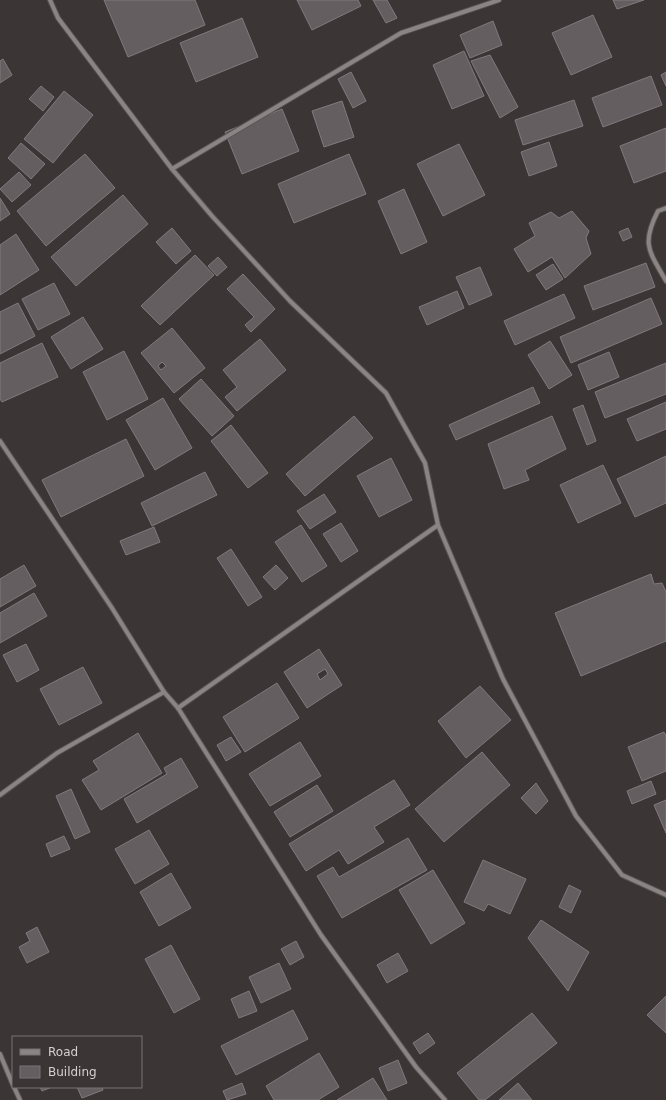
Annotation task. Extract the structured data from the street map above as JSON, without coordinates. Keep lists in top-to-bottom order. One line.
{"legend":["Road","Building"]}
